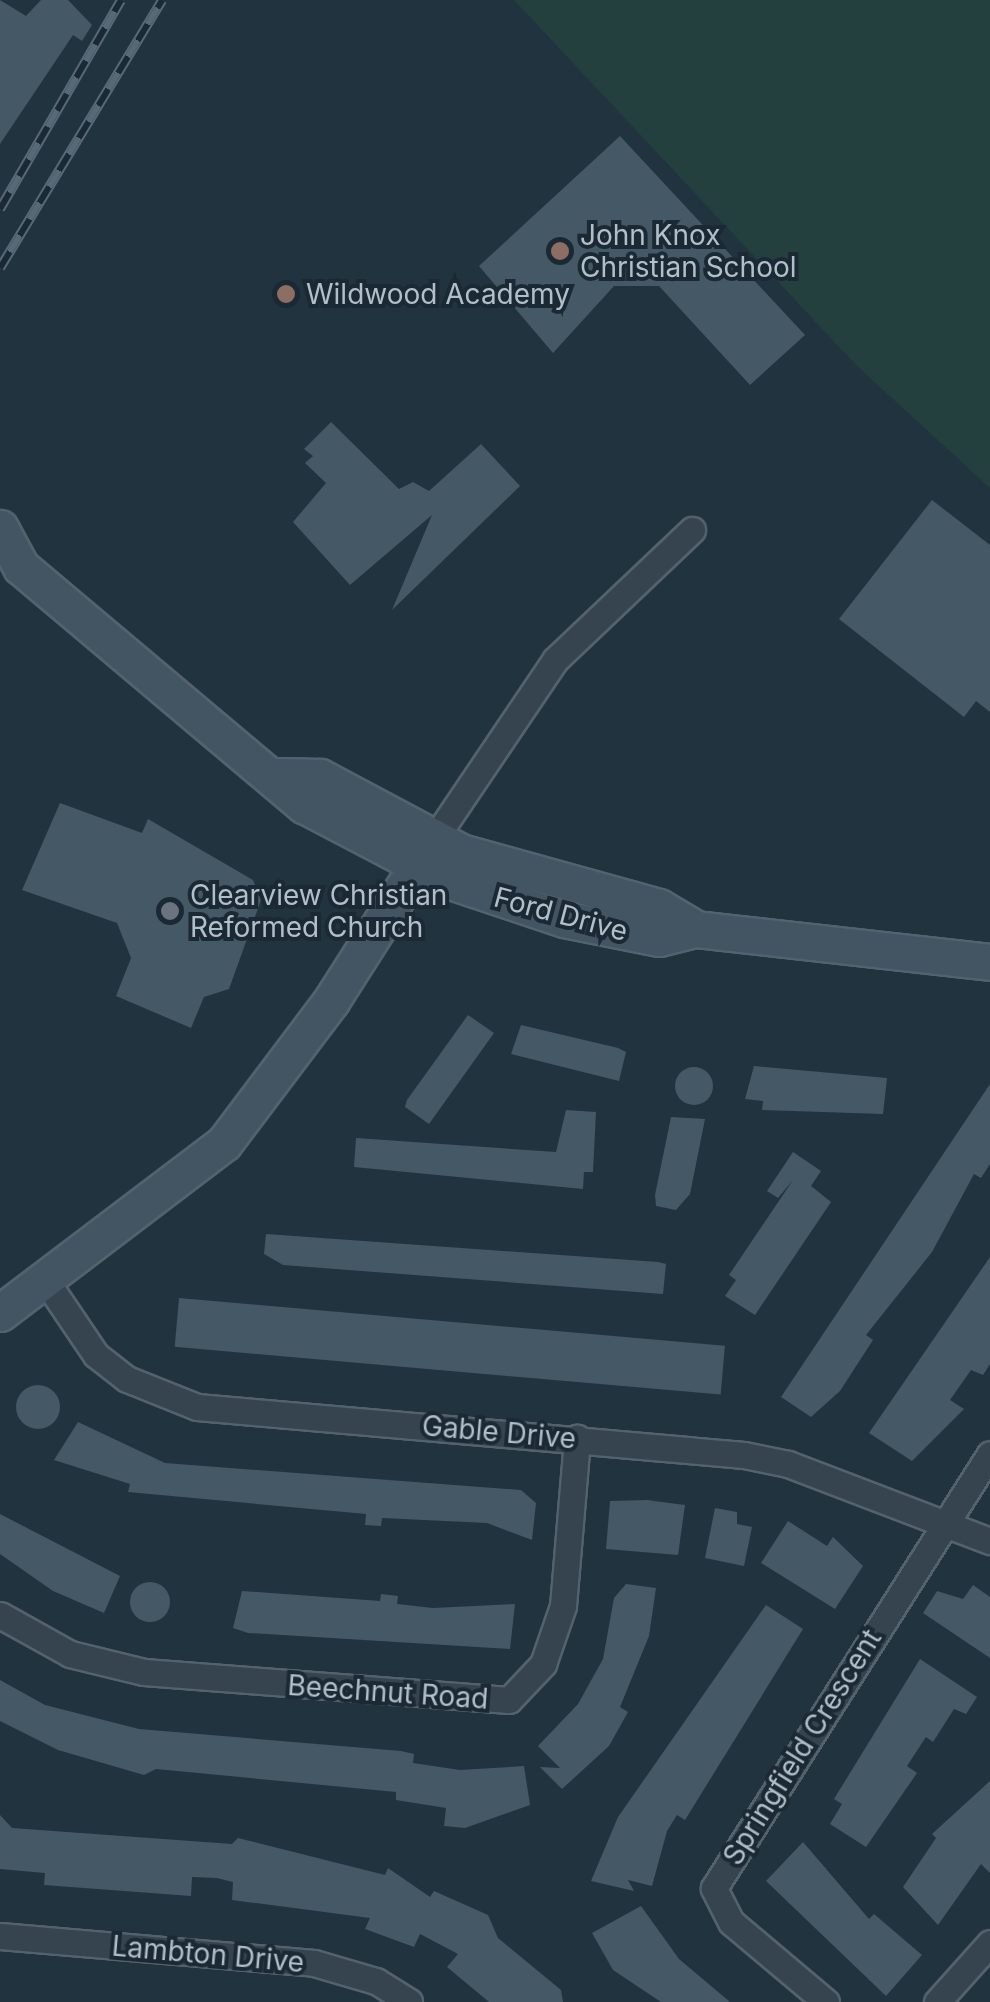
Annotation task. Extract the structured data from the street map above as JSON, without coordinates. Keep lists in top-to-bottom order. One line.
{"streets":{"main road":["Ford Drive"],"street":["Gable Drive","Beechnut Road","Springfield Crescent","Lambton Drive"]},"crossings":[["Gable Drive","Beechnut Road"],["Gable Drive","Springfield Crescent"]],"places":["John Knox Christian School","Wildwood Academy","Clearview Christian Reformed Church"]}
